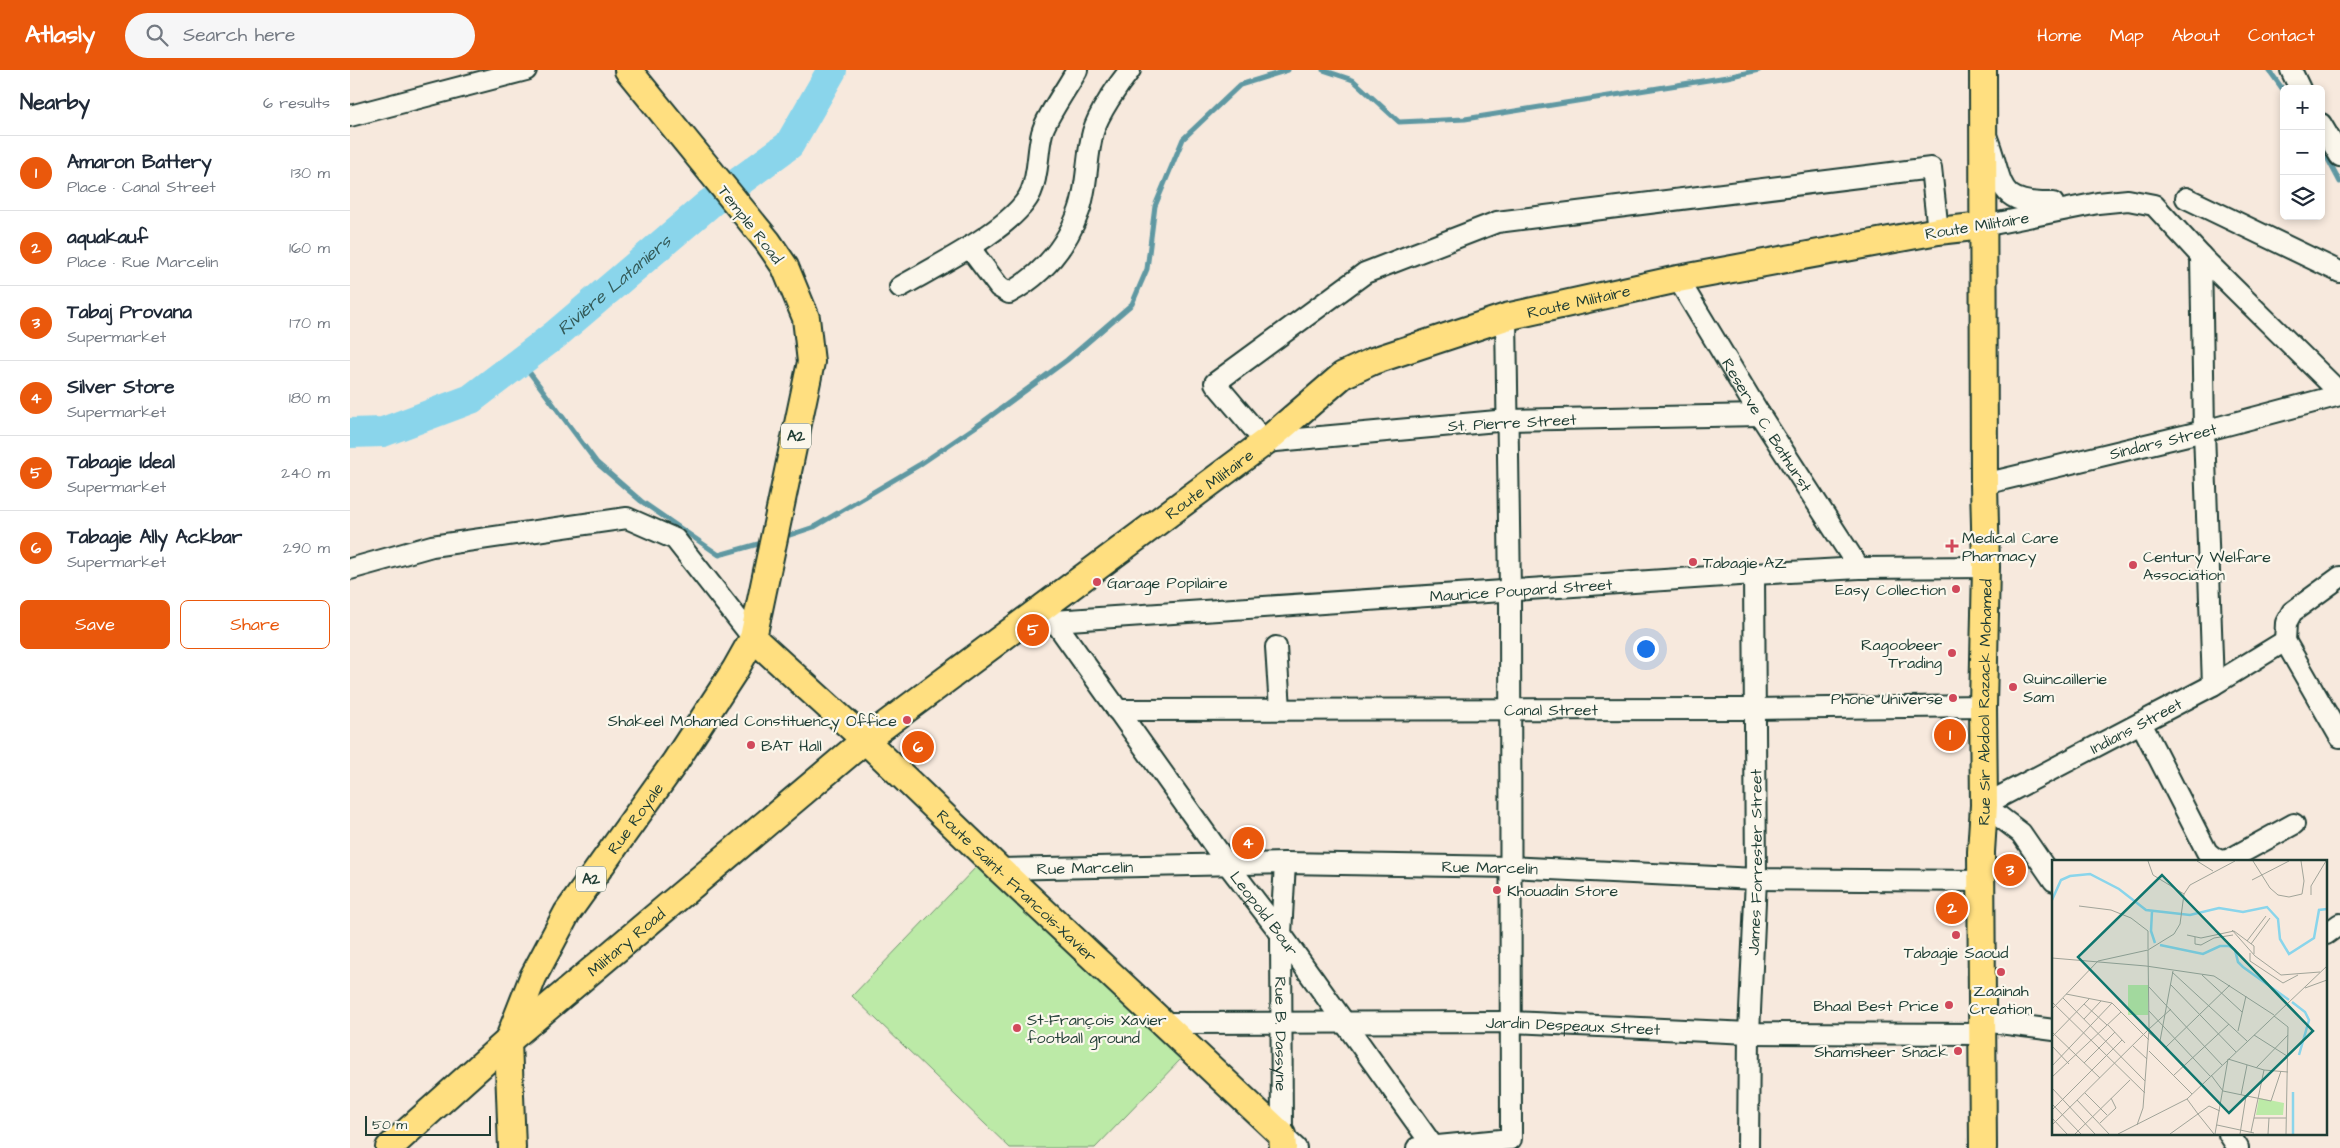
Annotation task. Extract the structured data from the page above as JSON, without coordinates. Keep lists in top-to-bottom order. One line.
{"streets":{"main road":["Temple Road","Route Militaire","A2","Rue Sir Abdool Razack Mohamed","Rue Royale","Route Saint- Francois-Xavier","Military Road"],"street":["St. Pierre Street","Reserve C. Bathurst","Sindars Street","Maurice Poupard Street","Canal Street","Indians Street","James Forrester Street","Rue Marcelin","Leopold Bour","Jardin Despeaux Street","Rue B. Dassyne"]},"crossings":[["Temple Road","Rue Royale"],["Temple Road","Route Saint- Francois-Xavier"],["Route Militaire","St. Pierre Street"],["Route Militaire","Reserve C. Bathurst"],["Route Militaire","Sindars Street"],["Route Militaire","Maurice Poupard Street"],["Route Militaire","Rue Sir Abdool Razack Mohamed"],["Route Militaire","Route Saint- Francois-Xavier"],["Route Militaire","Leopold Bour"],["Route Militaire","Military Road"],["St. Pierre Street","Reserve C. Bathurst"],["Reserve C. Bathurst","Maurice Poupard Street"],["Sindars Street","Rue Sir Abdool Razack Mohamed"],["Maurice Poupard Street","Rue Sir Abdool Razack Mohamed"],["Maurice Poupard Street","James Forrester Street"],["Maurice Poupard Street","Leopold Bour"],["Rue Sir Abdool Razack Mohamed","Canal Street"],["Rue Sir Abdool Razack Mohamed","Indians Street"],["Rue Sir Abdool Razack Mohamed","Rue Marcelin"],["Rue Sir Abdool Razack Mohamed","Jardin Despeaux Street"],["Canal Street","James Forrester Street"],["Canal Street","Leopold Bour"],["Rue Royale","Route Saint- Francois-Xavier"],["Rue Royale","Military Road"],["James Forrester Street","Rue Marcelin"],["James Forrester Street","Jardin Despeaux Street"],["Rue Marcelin","Route Saint- Francois-Xavier"],["Rue Marcelin","Leopold Bour"],["Rue Marcelin","Rue B. Dassyne"],["Route Saint- Francois-Xavier","Military Road"],["Route Saint- Francois-Xavier","Jardin Despeaux Street"],["Route Saint- Francois-Xavier","Rue B. Dassyne"],["Leopold Bour","Jardin Despeaux Street"],["Leopold Bour","Rue B. Dassyne"],["Jardin Despeaux Street","Rue B. Dassyne"]],"water":["Rivière Lataniers"],"places":{"health":["Medical Care Pharmacy"],"other":["Tabagie AZ","Century Welfare Association","Garage Popilaire","Easy Collection","Ragoobeer Trading","Quincaillerie Sam","Phone Universe","Shakeel Mohamed Constituency Office","BAT Hall","Khouadin Store","Tabagie Saoud","Zaainah Creation","Bhaal Best Price","St-François Xavier football ground","Shamsheer Snack"]},"scale_bar":"50 m","page":{"header":"Atlasly","search":"Search here","nav":["Home","Map","About","Contact"],"heading":["Nearby","6 results"],"map_buttons":["+","−"],"list":[{"mark":"1","name":"Amaron Battery","note":"Place · Canal Street","value":"130 m"},{"mark":"2","name":"aquakauf","note":"Place · Rue Marcelin","value":"160 m"},{"mark":"3","name":"Tabaj Provana","note":"Supermarket","value":"170 m"},{"mark":"4","name":"Silver Store","note":"Supermarket","value":"180 m"},{"mark":"5","name":"Tabagie Ideal","note":"Supermarket","value":"240 m"},{"mark":"6","name":"Tabagie Ally Ackbar","note":"Supermarket","value":"290 m"}],"buttons":["Save","Share"],"pins":["5","1","6","4","3","2"],"scale":"50 m"}}
